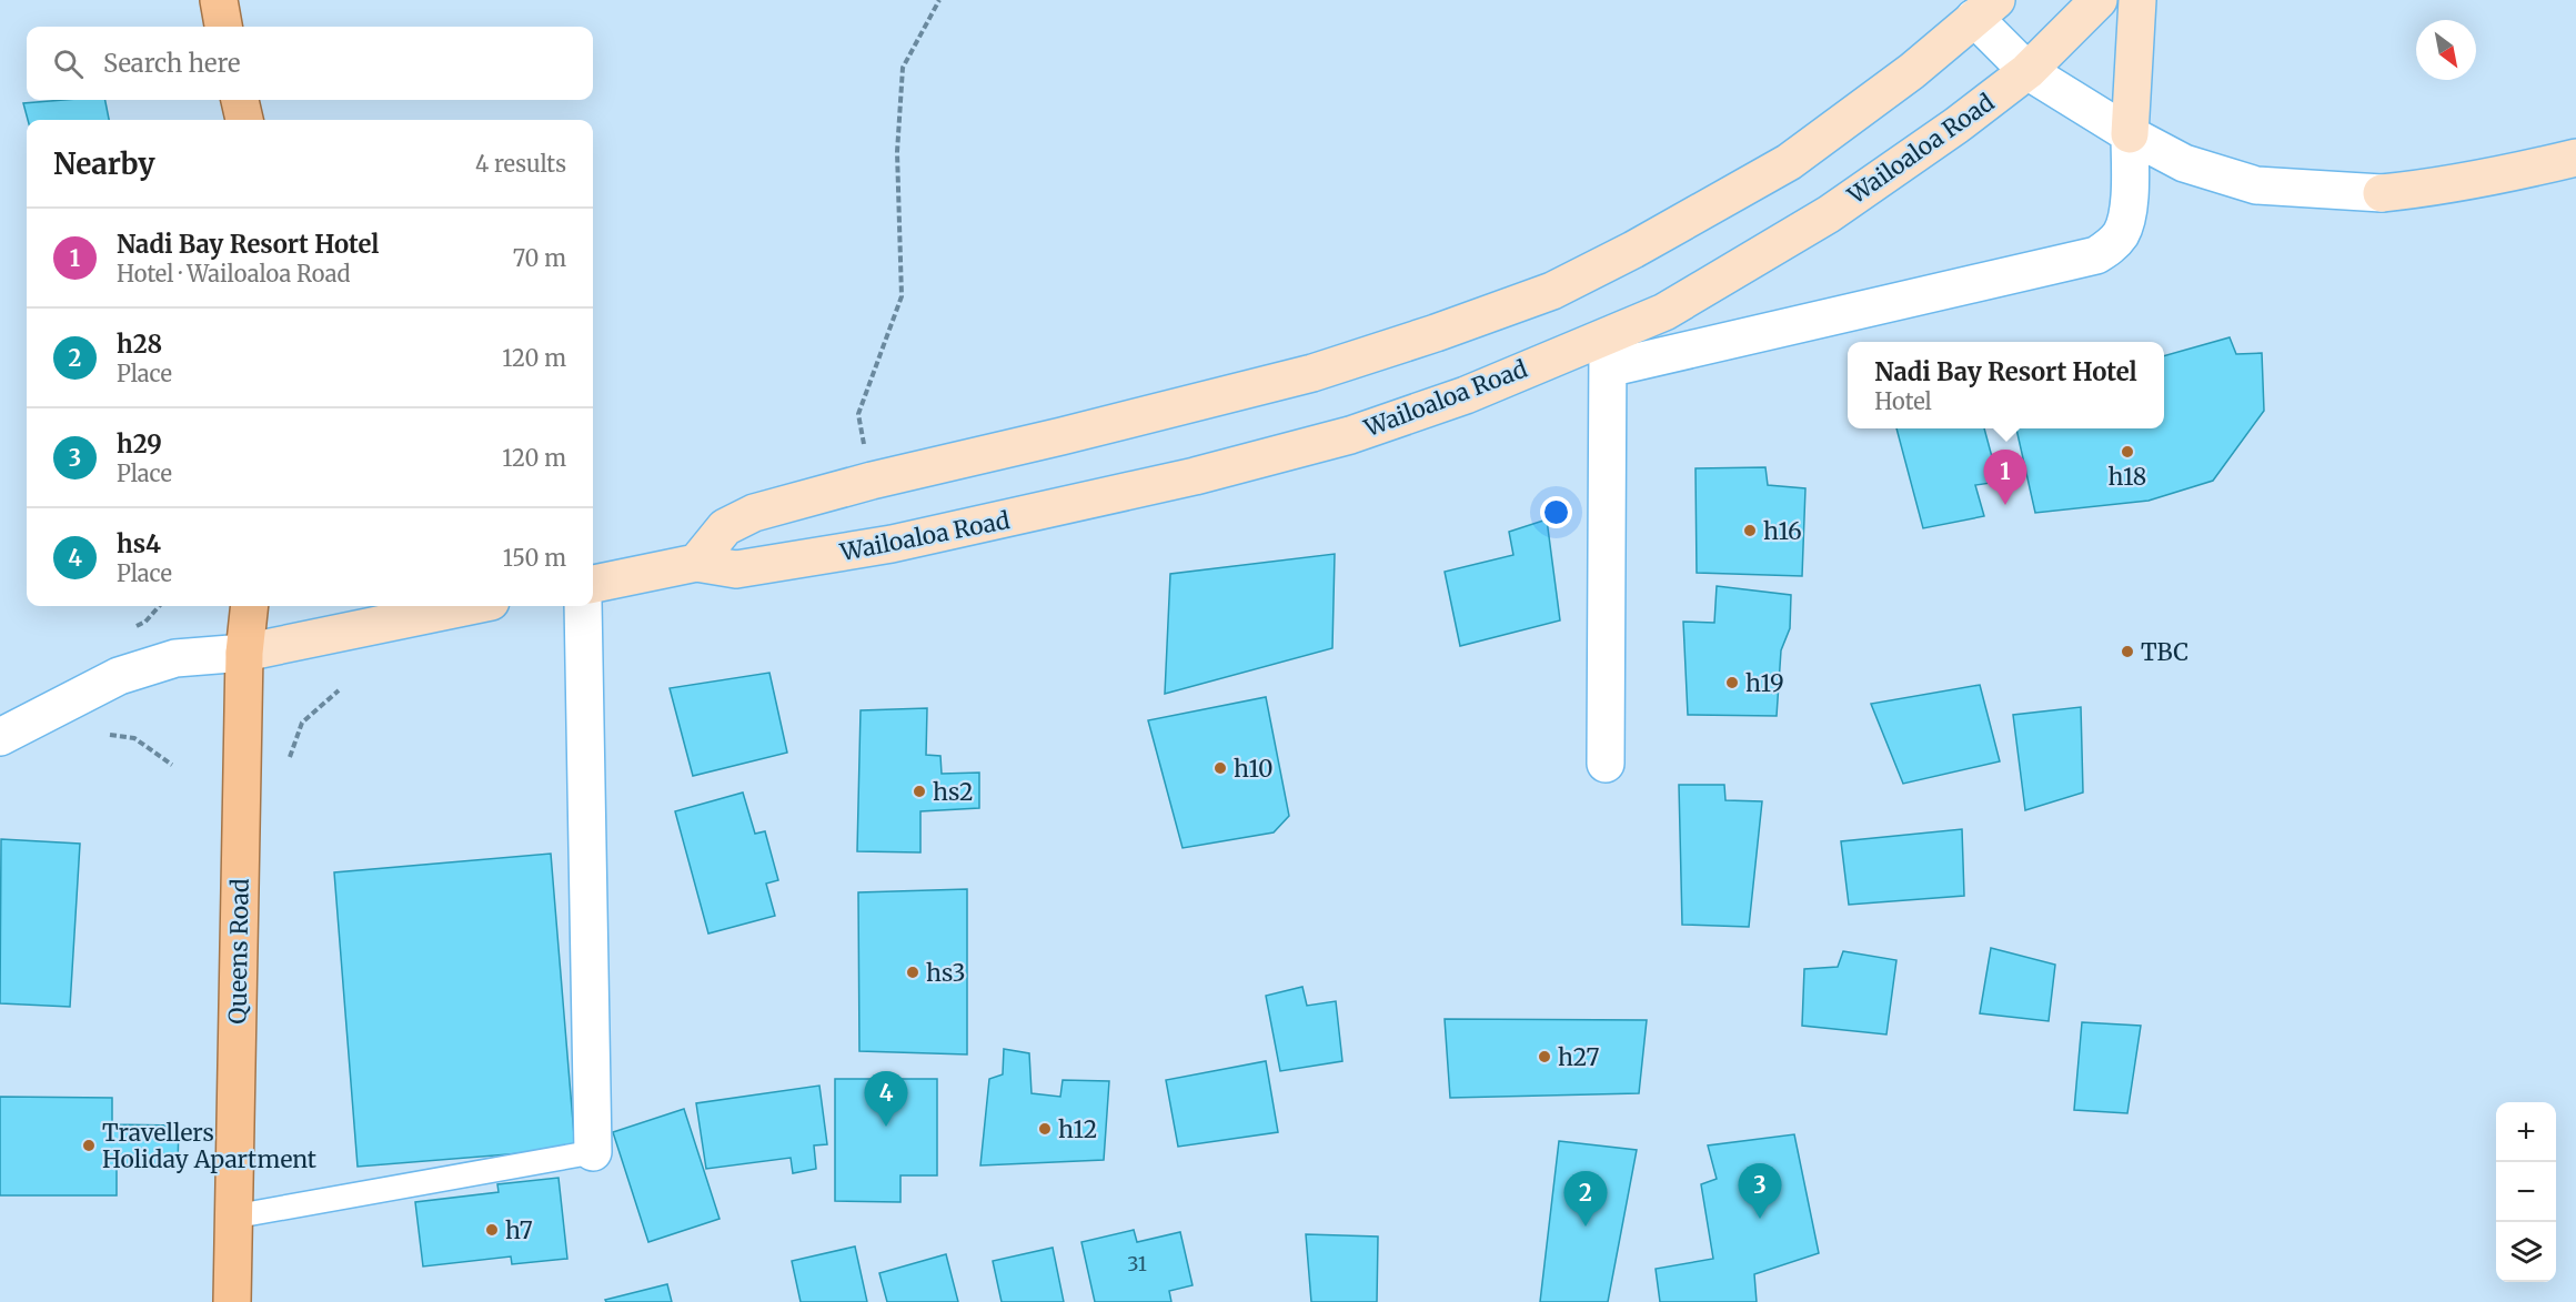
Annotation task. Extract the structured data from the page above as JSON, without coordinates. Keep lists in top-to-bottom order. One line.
{"streets":{"main road":["Wailoaloa Road","Queens Road"]},"places":["h18","h16","TBC","h19","h10","hs2","hs3","h27","h12","Travellers Holiday Apartment","h7"],"house_numbers":["31"],"north":"bottom right","page":{"search":"Search here","heading":["Nearby","4 results"],"list":[{"mark":"1","name":"Nadi Bay Resort Hotel","note":"Hotel · Wailoaloa Road","value":"70 m"},{"mark":"2","name":"h28","note":"Place","value":"120 m"},{"mark":"3","name":"h29","note":"Place","value":"120 m"},{"mark":"4","name":"hs4","note":"Place","value":"150 m"}],"popup":["Nadi Bay Resort Hotel","Hotel"],"pins":["1","4","3","2"],"map_buttons":["+","−"]}}
